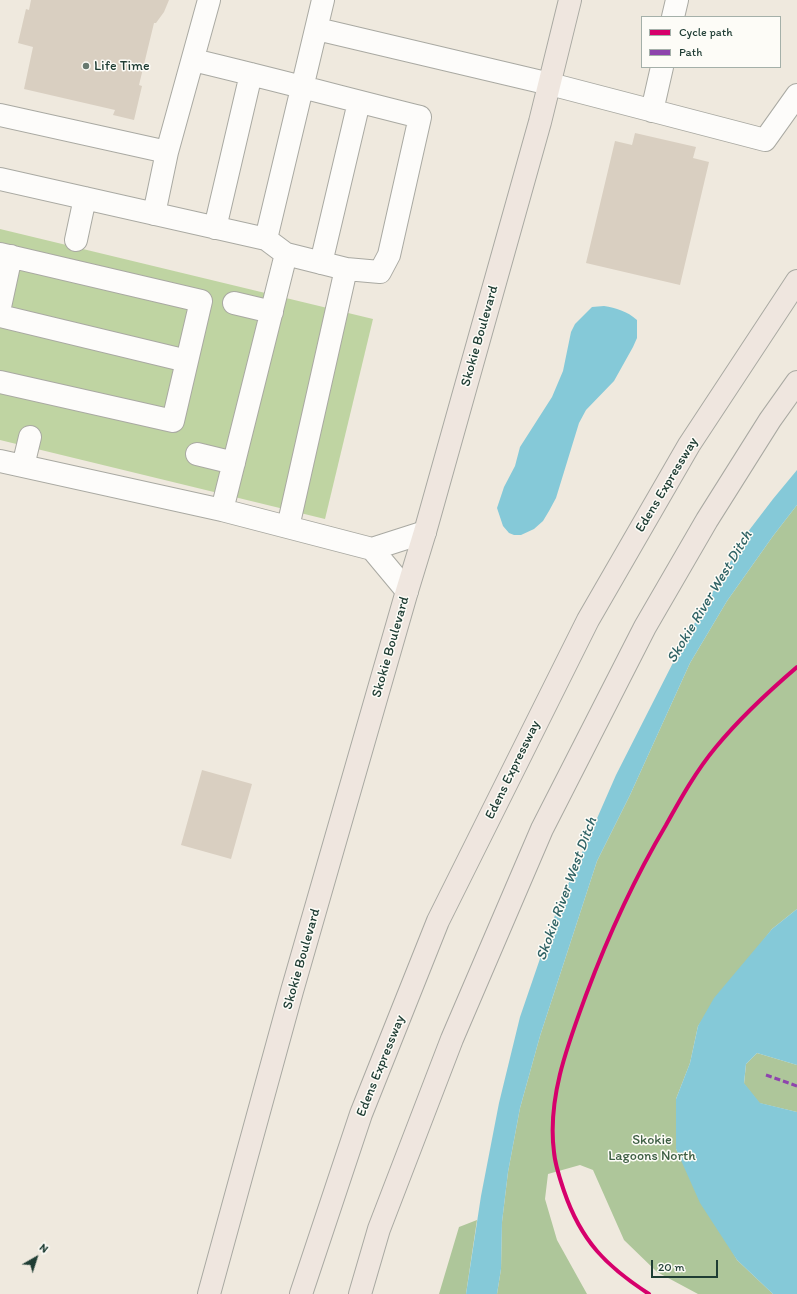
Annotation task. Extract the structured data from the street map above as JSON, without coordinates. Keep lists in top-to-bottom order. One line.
{"streets":{"main road":["Skokie Boulevard","Edens Expressway"]},"water":["Skokie River West Ditch"],"parks":["Skokie Lagoons North"],"places":["Life Time"],"legend":["Cycle path","Path"],"scale_bar":"20 m","north":"top right"}
